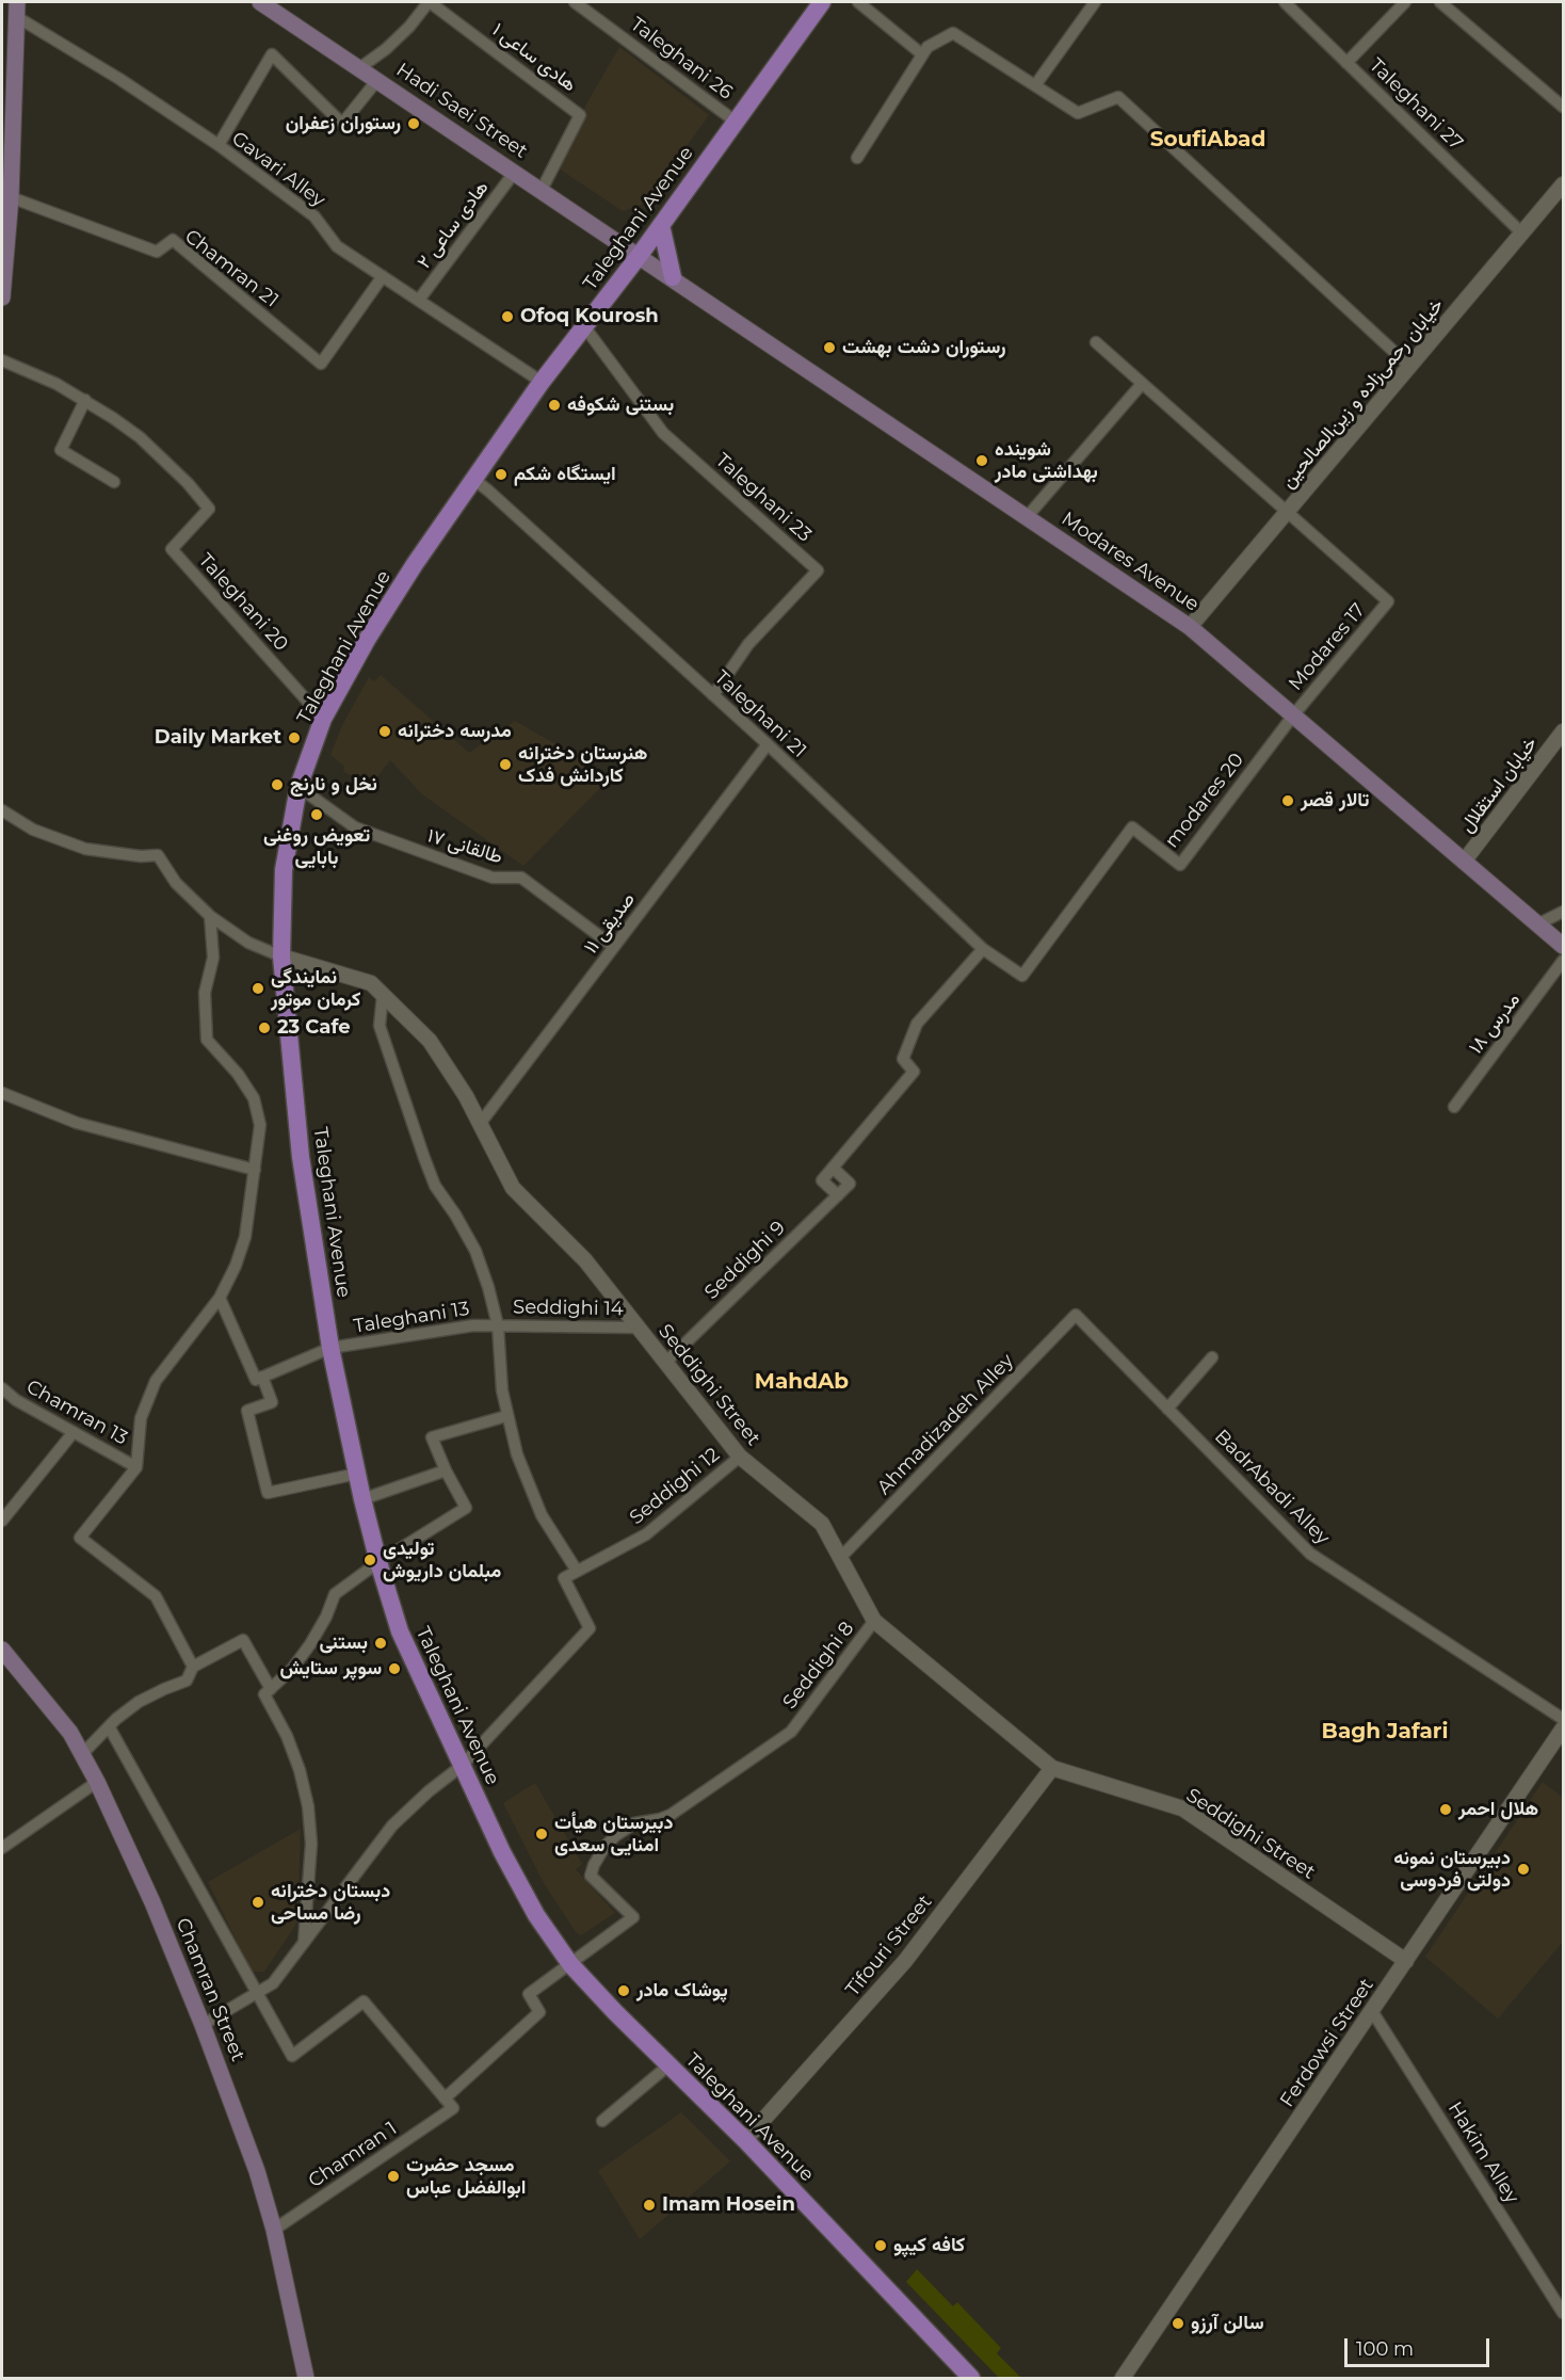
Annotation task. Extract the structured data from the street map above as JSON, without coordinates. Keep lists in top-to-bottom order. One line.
{"streets":{"main road":["Hadi Saei Street","Taleghani Avenue","Modares Avenue","Chamran Street"],"street":["هادی ساعی ۱","Taleghani 26","Taleghani 27","Gavari Alley","هادی ساعی ۲","Chamran 21","خیابان رحمی‌زاده و زین‌الصالحین","Taleghani 23","Taleghani 20","Modares 17","Taleghani 21","خیابان استقلال","modares 20","طالقانی ۱۷","صدیقی ۱۱","مدرس ۱۸","Seddighi 9","Seddighi 14","Taleghani 13","Seddighi Street","Chamran 13","Ahmadizadeh Alley","Seddighi 12","BadrAbadi Alley","Seddighi 8","Tifouri Street","Ferdowsi Street","Hakim Alley","Chamran 1"]},"crossings":[["هادی ساعی ۱","Hadi Saei Street"],["Taleghani 26","Taleghani Avenue"],["Taleghani 27","خیابان رحمی‌زاده و زین‌الصالحین"],["Hadi Saei Street","Taleghani Avenue"],["Hadi Saei Street","هادی ساعی ۲"],["Hadi Saei Street","Modares Avenue"],["Gavari Alley","Taleghani Avenue"],["Gavari Alley","هادی ساعی ۲"],["Gavari Alley","Chamran 21"],["Taleghani Avenue","Taleghani 23"],["Taleghani Avenue","Modares Avenue"],["Taleghani Avenue","Taleghani 20"],["Taleghani Avenue","Taleghani 21"],["Taleghani Avenue","طالقانی ۱۷"],["Taleghani Avenue","Taleghani 13"],["Taleghani Avenue","Seddighi Street"],["Taleghani Avenue","Seddighi 12"],["Taleghani Avenue","Seddighi 8"],["Taleghani Avenue","Tifouri Street"],["خیابان رحمی‌زاده و زین‌الصالحین","Modares Avenue"],["خیابان رحمی‌زاده و زین‌الصالحین","Modares 17"],["Taleghani 23","Taleghani 21"],["Modares Avenue","Modares 17"],["Modares Avenue","خیابان استقلال"],["Modares Avenue","modares 20"],["Modares 17","modares 20"],["Taleghani 21","modares 20"],["Taleghani 21","صدیقی ۱۱"],["طالقانی ۱۷","صدیقی ۱۱"],["صدیقی ۱۱","Seddighi Street"],["Seddighi 9","Seddighi Street"],["Seddighi 14","Taleghani 13"],["Seddighi 14","Seddighi Street"],["Seddighi Street","Ahmadizadeh Alley"],["Seddighi Street","Seddighi 12"],["Seddighi Street","Seddighi 8"],["Seddighi Street","Tifouri Street"],["Seddighi Street","Ferdowsi Street"],["Ahmadizadeh Alley","BadrAbadi Alley"],["Chamran Street","Chamran 1"],["Ferdowsi Street","Hakim Alley"]],"districts":["SoufiAbad","MahdAb","Bagh Jafari"],"places":["رستوران زعفران","Ofoq Kourosh","رستوران دشت بهشت","بستنی شکوفه","شوینده بهداشتی مادر","ایستگاه شکم","مدرسه دخترانه","Daily Market","هنرستان دخترانه کاردانش فدک","نخل و نارنج","تالار قصر","تعویض روغنی بابایی","نمایندگی کرمان موتور","23 Cafe","تولیدی مبلمان داریوش","بستنی","سوپر ستایش","هلال احمر","دبیرستان هیأت امنایی سعدی","دبیرستان نمونه دولتی فردوسی","دبستان دخترانه رضا مساحی","پوشاک مادر","مسجد حضرت ابوالفضل عباس","Imam Hosein","کافه کیپو","سالن آرزو"],"scale_bar":"100 m"}
